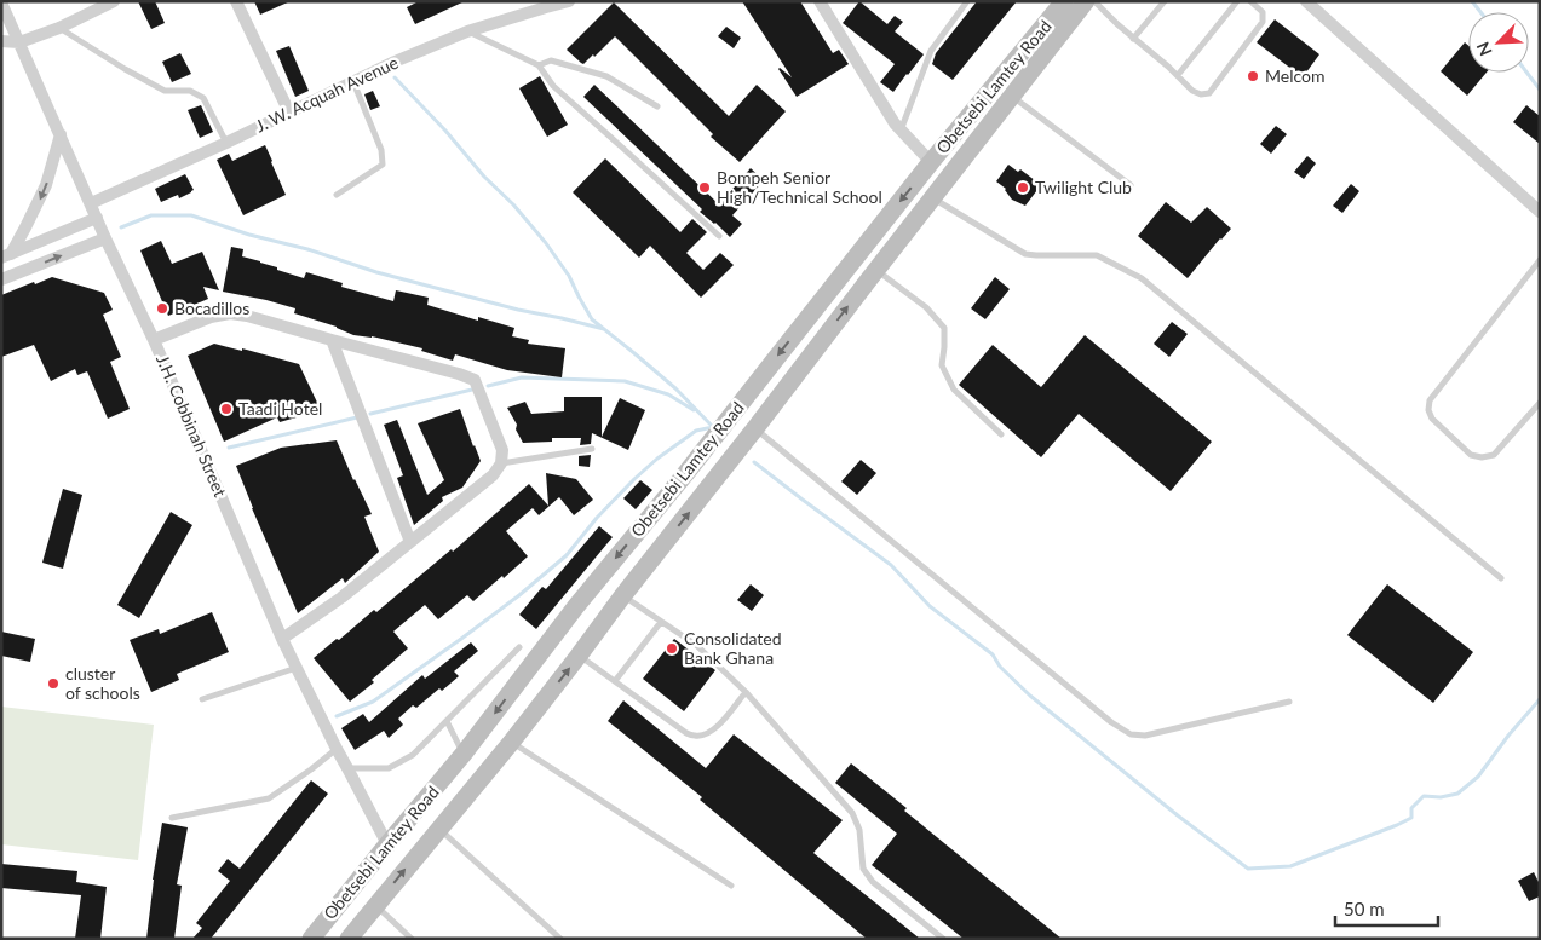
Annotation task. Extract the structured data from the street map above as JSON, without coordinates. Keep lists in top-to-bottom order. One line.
{"streets":{"main road":["Obetsebi Lamtey Road"],"street":["J. W. Acquah Avenue","J.H. Cobbinah Street"]},"crossings":[["Obetsebi Lamtey Road","J.H. Cobbinah Street"],["J. W. Acquah Avenue","J.H. Cobbinah Street"]],"places":["Melcom","Bompeh Senior High/Technical School","Twilight Club","Bocadillos","Taadi Hotel","Consolidated Bank Ghana","cluster of schools"],"scale_bar":"50 m","north":"bottom left"}
